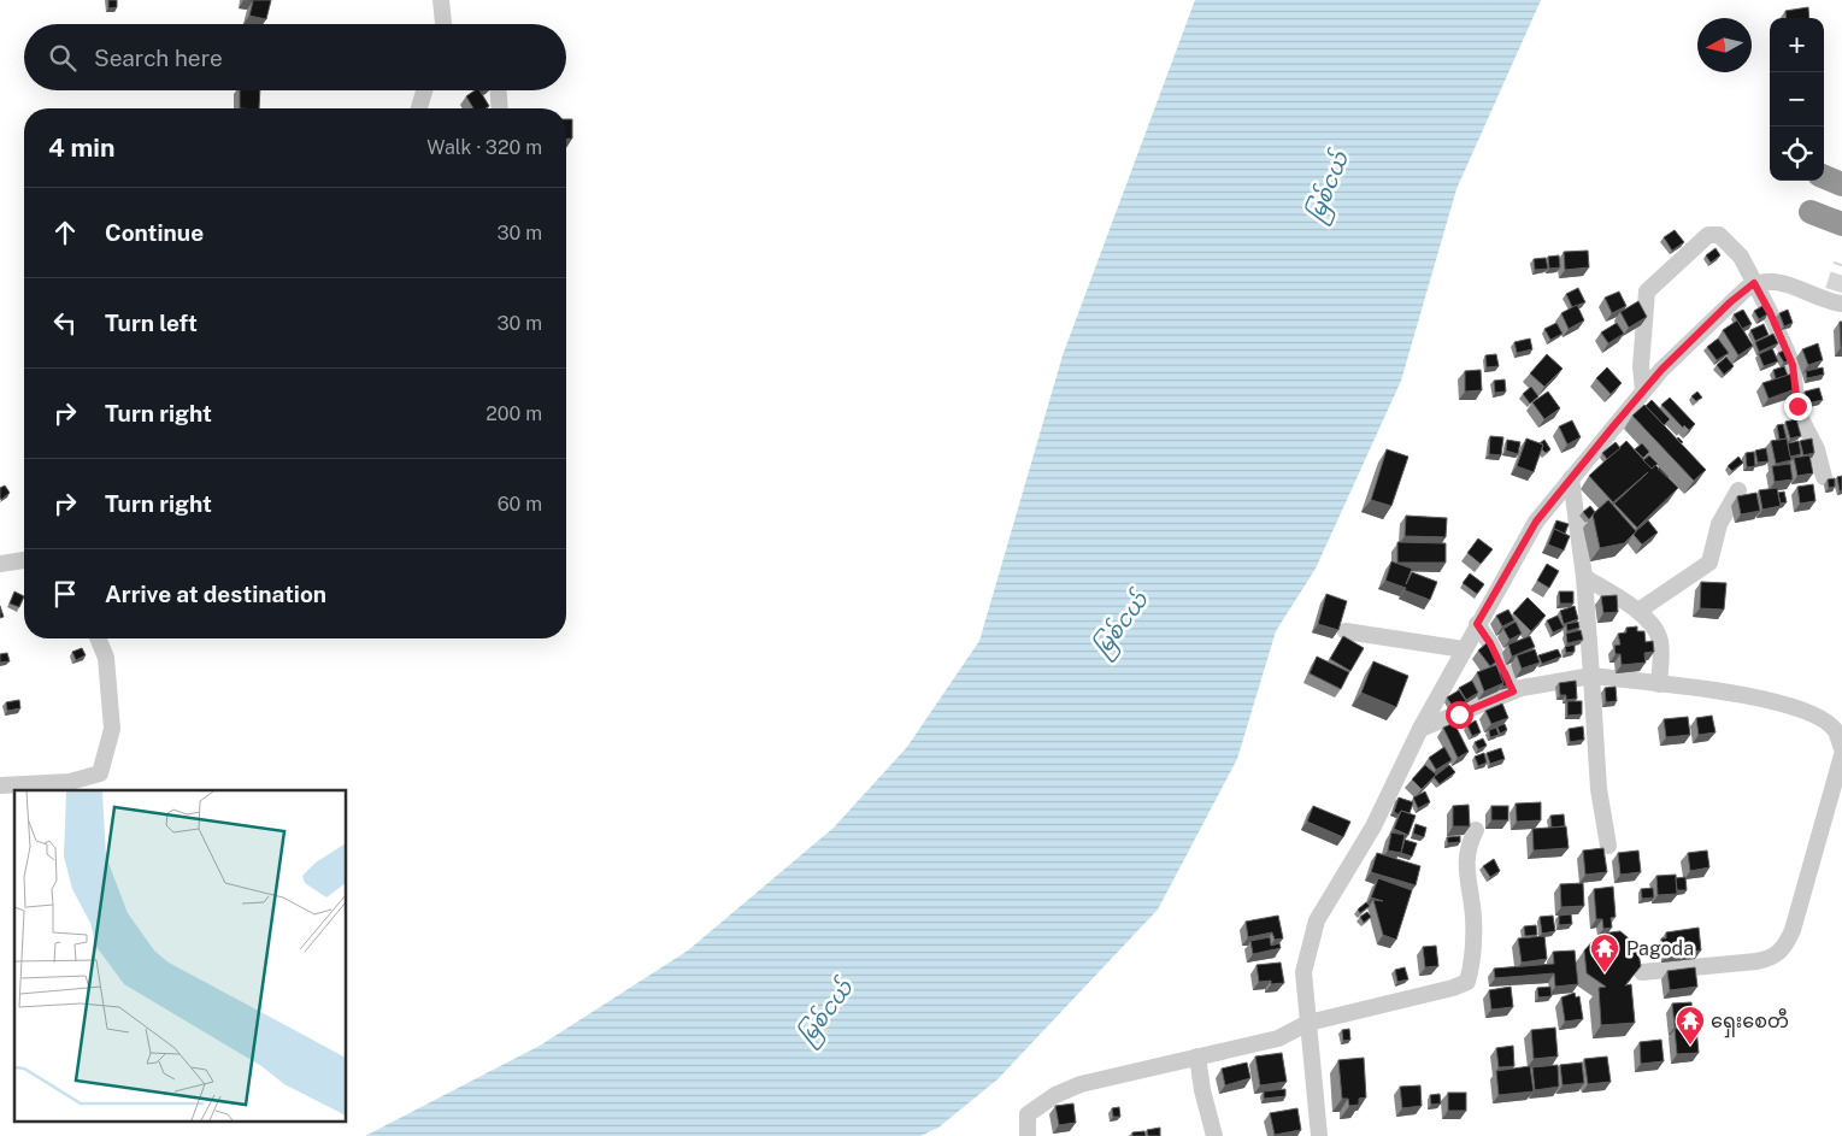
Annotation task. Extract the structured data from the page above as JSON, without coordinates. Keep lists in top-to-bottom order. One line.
{"water":["မြစ်ငယ်"],"places":{"temple":["Pagoda","ရှေးစေတီ"]},"north":"left","page":{"map_buttons":["+","−"],"search":"Search here","heading":["4 min","Walk · 320 m"],"list":[["Continue","30 m"],["Turn left","30 m"],["Turn right","200 m"],["Turn right","60 m"],"Arrive at destination"]}}
